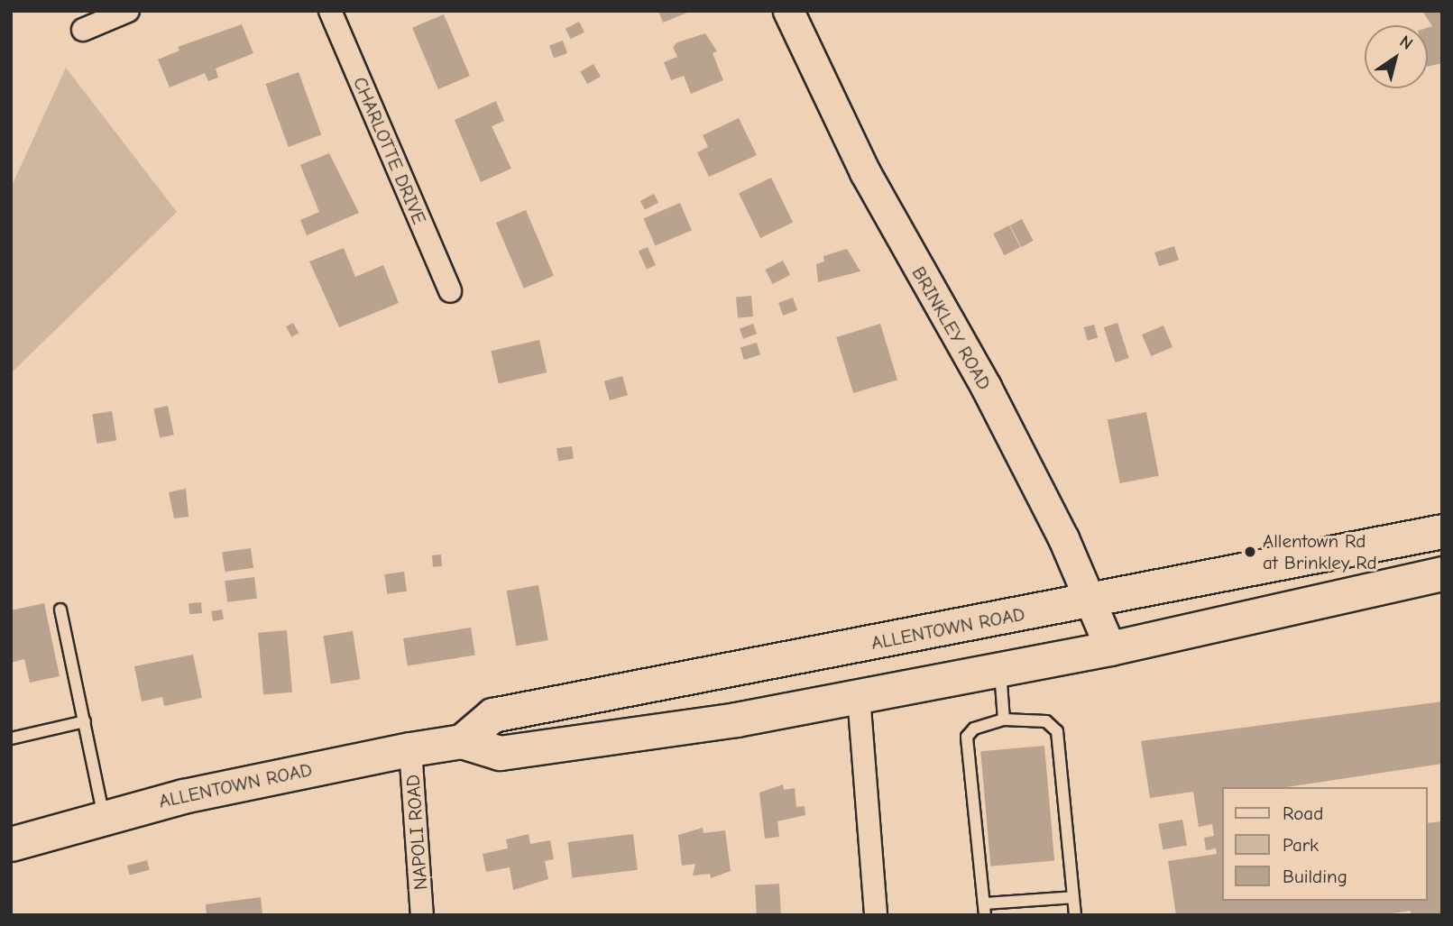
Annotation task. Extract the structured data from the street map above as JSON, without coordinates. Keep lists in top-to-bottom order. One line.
{"streets":{"main road":["BRINKLEY ROAD","ALLENTOWN ROAD"],"street":["CHARLOTTE DRIVE","NAPOLI ROAD"]},"crossings":[["BRINKLEY ROAD","ALLENTOWN ROAD"],["ALLENTOWN ROAD","NAPOLI ROAD"]],"places":["Allentown Rd at Brinkley Rd"],"legend":["Road","Park","Building"],"north":"top right"}
